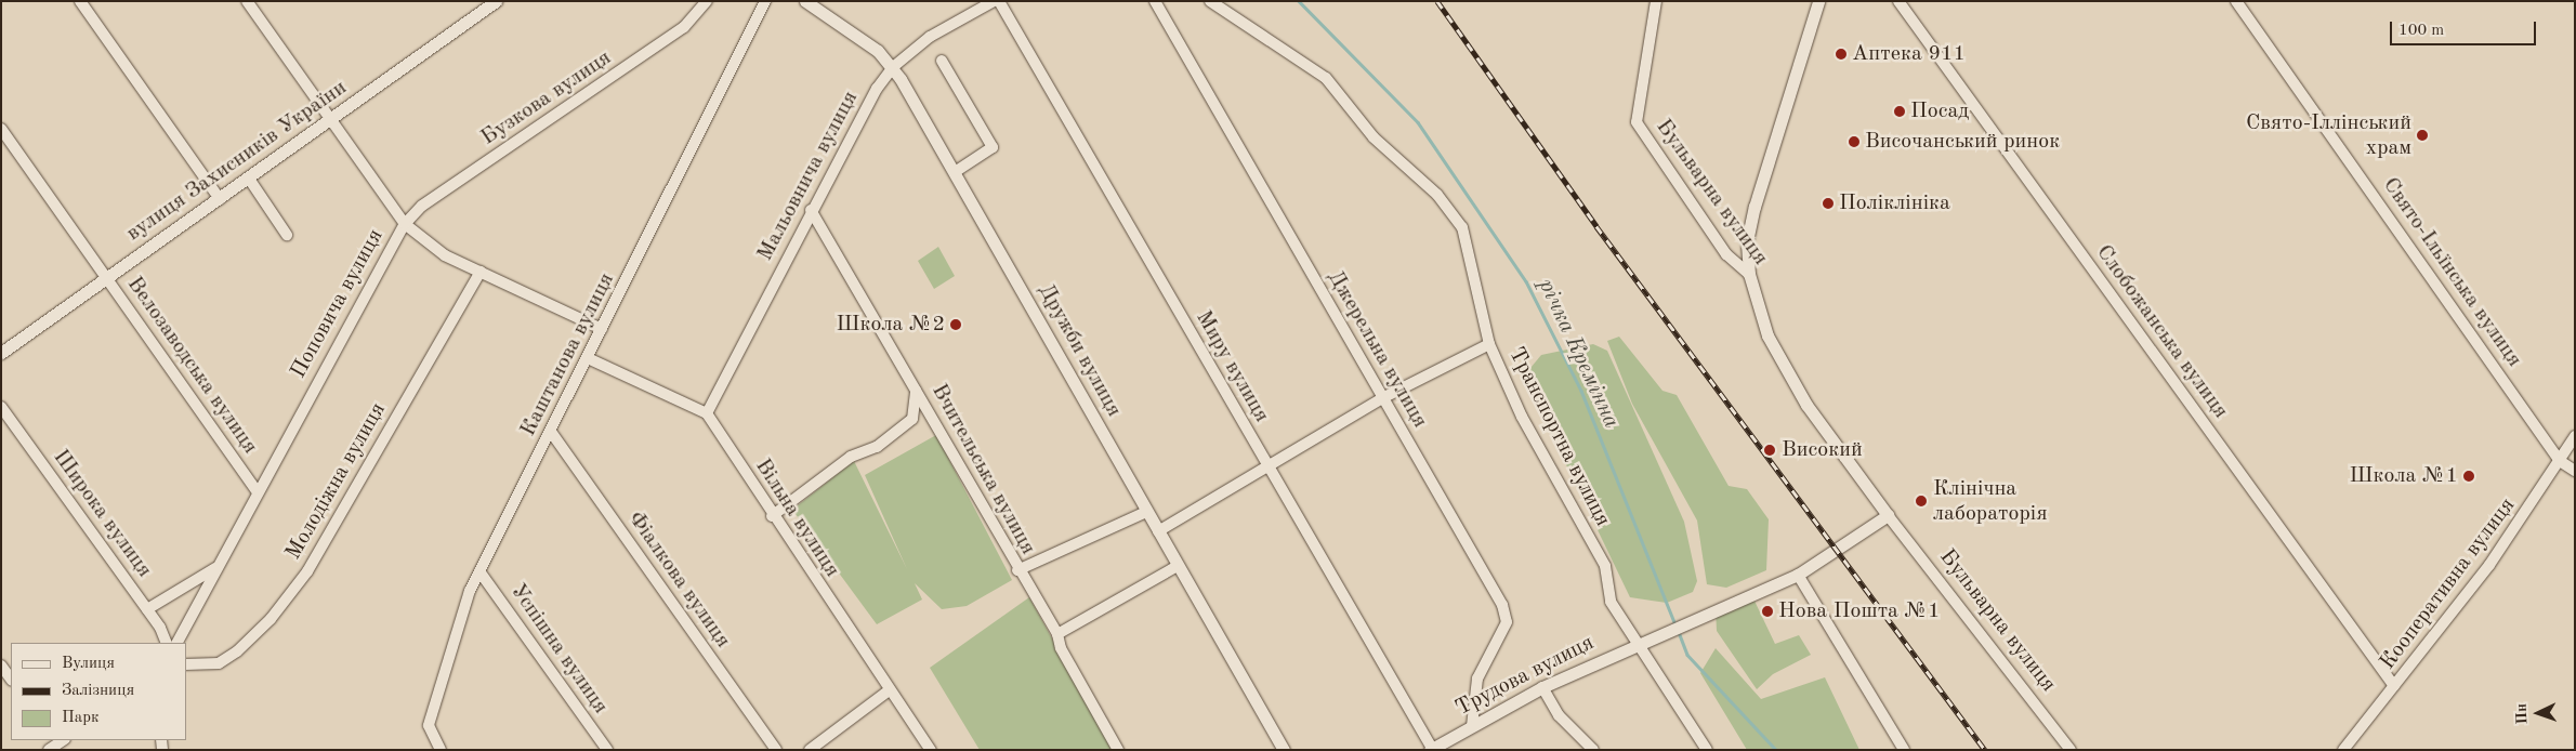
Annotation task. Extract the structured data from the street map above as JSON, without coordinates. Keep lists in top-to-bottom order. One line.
{"streets":{"street":["Бузкова вулиця","вулиця Захисників України","Мальовнича вулиця","Бульварна вулиця","Свято-Ільїнська вулиця","Поповича вулиця","Слобожанська вулиця","Джерельна вулиця","Дружби вулиця","Каштанова вулиця","Велозаводська вулиця","Миру вулиця","Транспортна вулиця","Вчительська вулиця","Молодіжна вулиця","Широка вулиця","Вільна вулиця","Фіалкова вулиця","Кооперативна вулиця","Успішна вулиця","Трудова вулиця"]},"crossings":[["Бузкова вулиця","Поповича вулиця"],["вулиця Захисників України","Поповича вулиця"],["вулиця Захисників України","Велозаводська вулиця"],["Мальовнича вулиця","Дружби вулиця"],["Мальовнича вулиця","Вчительська вулиця"],["Мальовнича вулиця","Вільна вулиця"],["Бульварна вулиця","Трудова вулиця"],["Свято-Ільїнська вулиця","Кооперативна вулиця"],["Поповича вулиця","Велозаводська вулиця"],["Слобожанська вулиця","Кооперативна вулиця"],["Джерельна вулиця","Трудова вулиця"],["Каштанова вулиця","Фіалкова вулиця"],["Каштанова вулиця","Успішна вулиця"],["Миру вулиця","Трудова вулиця"],["Транспортна вулиця","Трудова вулиця"]],"water":["річка Кремінна"],"places":["Аптека 911","Посад","Свято-Іллінський храм","Височанський ринок","Поліклініка","Школа №2","Високий","Школа №1","Клінічна лабораторія","Нова Пошта №1"],"legend":["Вулиця","Залізниця","Парк"],"scale_bar":"100 m","north":"left"}
